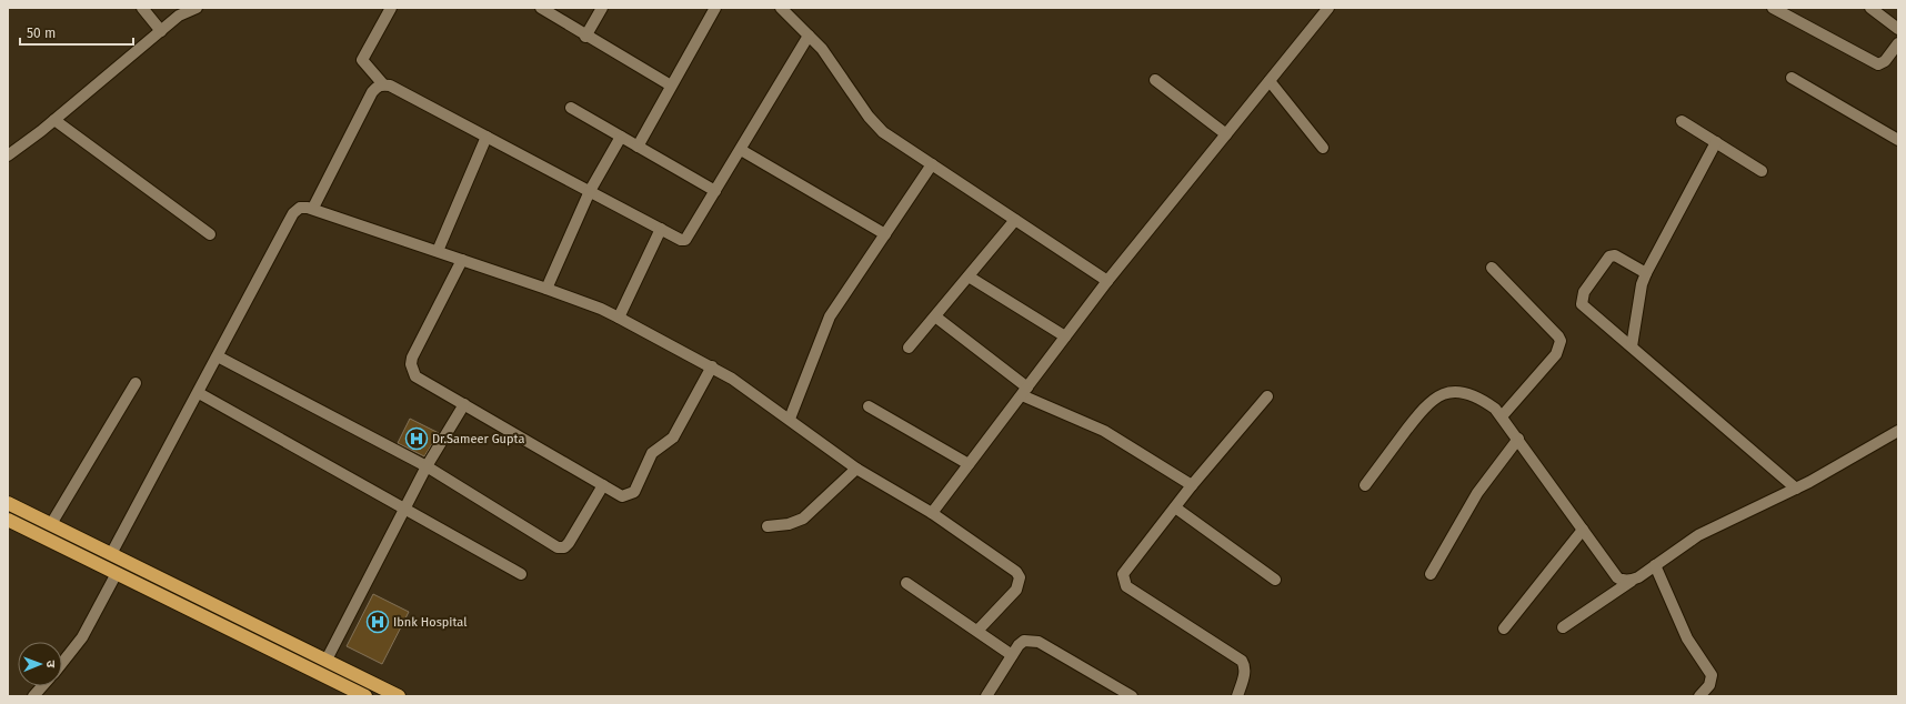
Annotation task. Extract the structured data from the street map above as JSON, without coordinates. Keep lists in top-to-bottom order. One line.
{"places":{"hospital":["Dr.Sameer Gupta","Ibnk Hospital"]},"scale_bar":"50 m","north":"right"}
